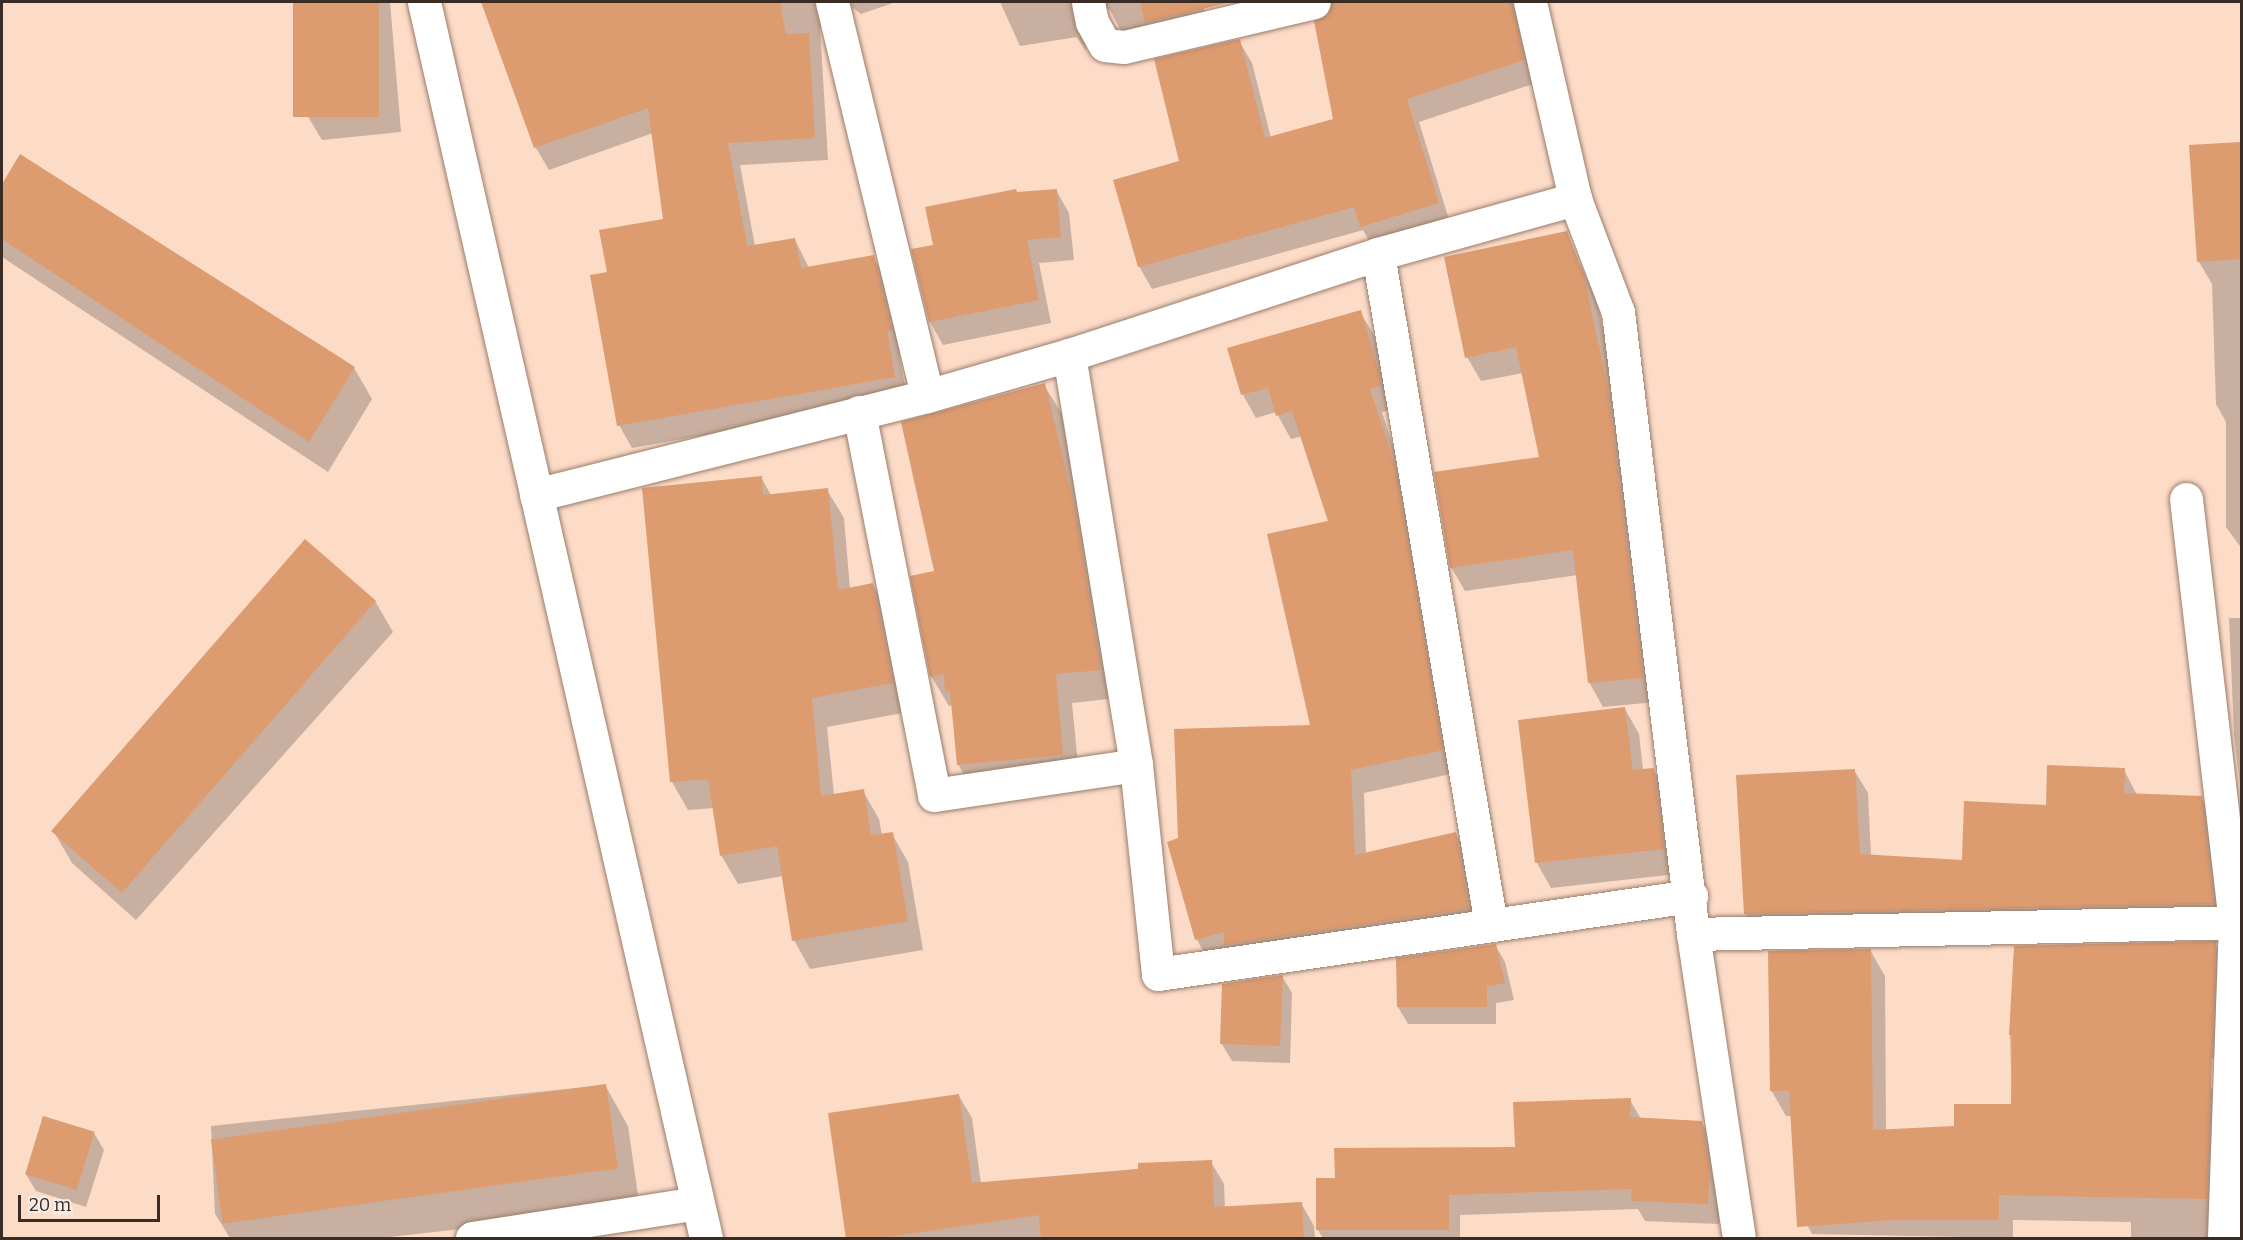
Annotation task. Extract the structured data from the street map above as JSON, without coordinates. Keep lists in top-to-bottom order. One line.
{"scale_bar":"20 m"}
